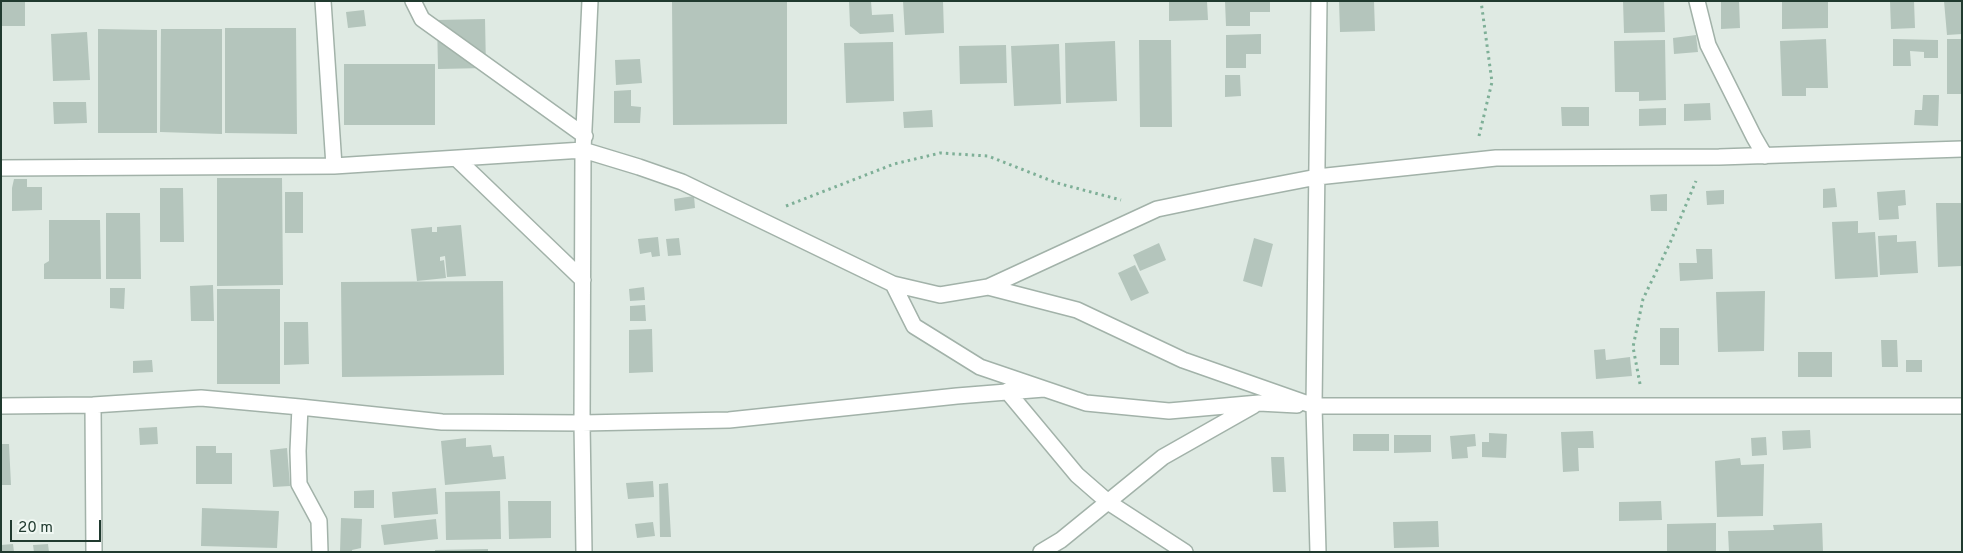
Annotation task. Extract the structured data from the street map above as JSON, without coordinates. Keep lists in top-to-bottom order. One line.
{"scale_bar":"20 m"}
